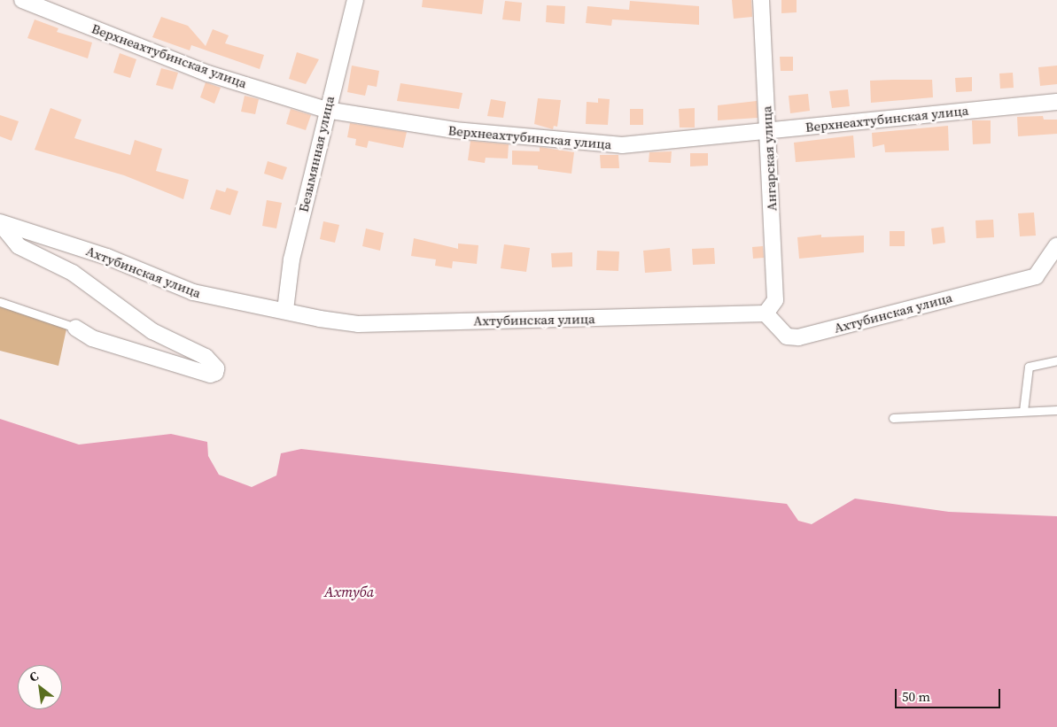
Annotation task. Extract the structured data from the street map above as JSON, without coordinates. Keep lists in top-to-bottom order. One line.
{"streets":{"street":["Верхнеахтубинская улица","Безымянная улица","Ангарская улица","Ахтубинская улица"]},"crossings":[["Верхнеахтубинская улица","Безымянная улица"],["Верхнеахтубинская улица","Ангарская улица"],["Безымянная улица","Ахтубинская улица"],["Ангарская улица","Ахтубинская улица"]],"water":["Ахтуба"],"scale_bar":"50 m","north":"top left"}
